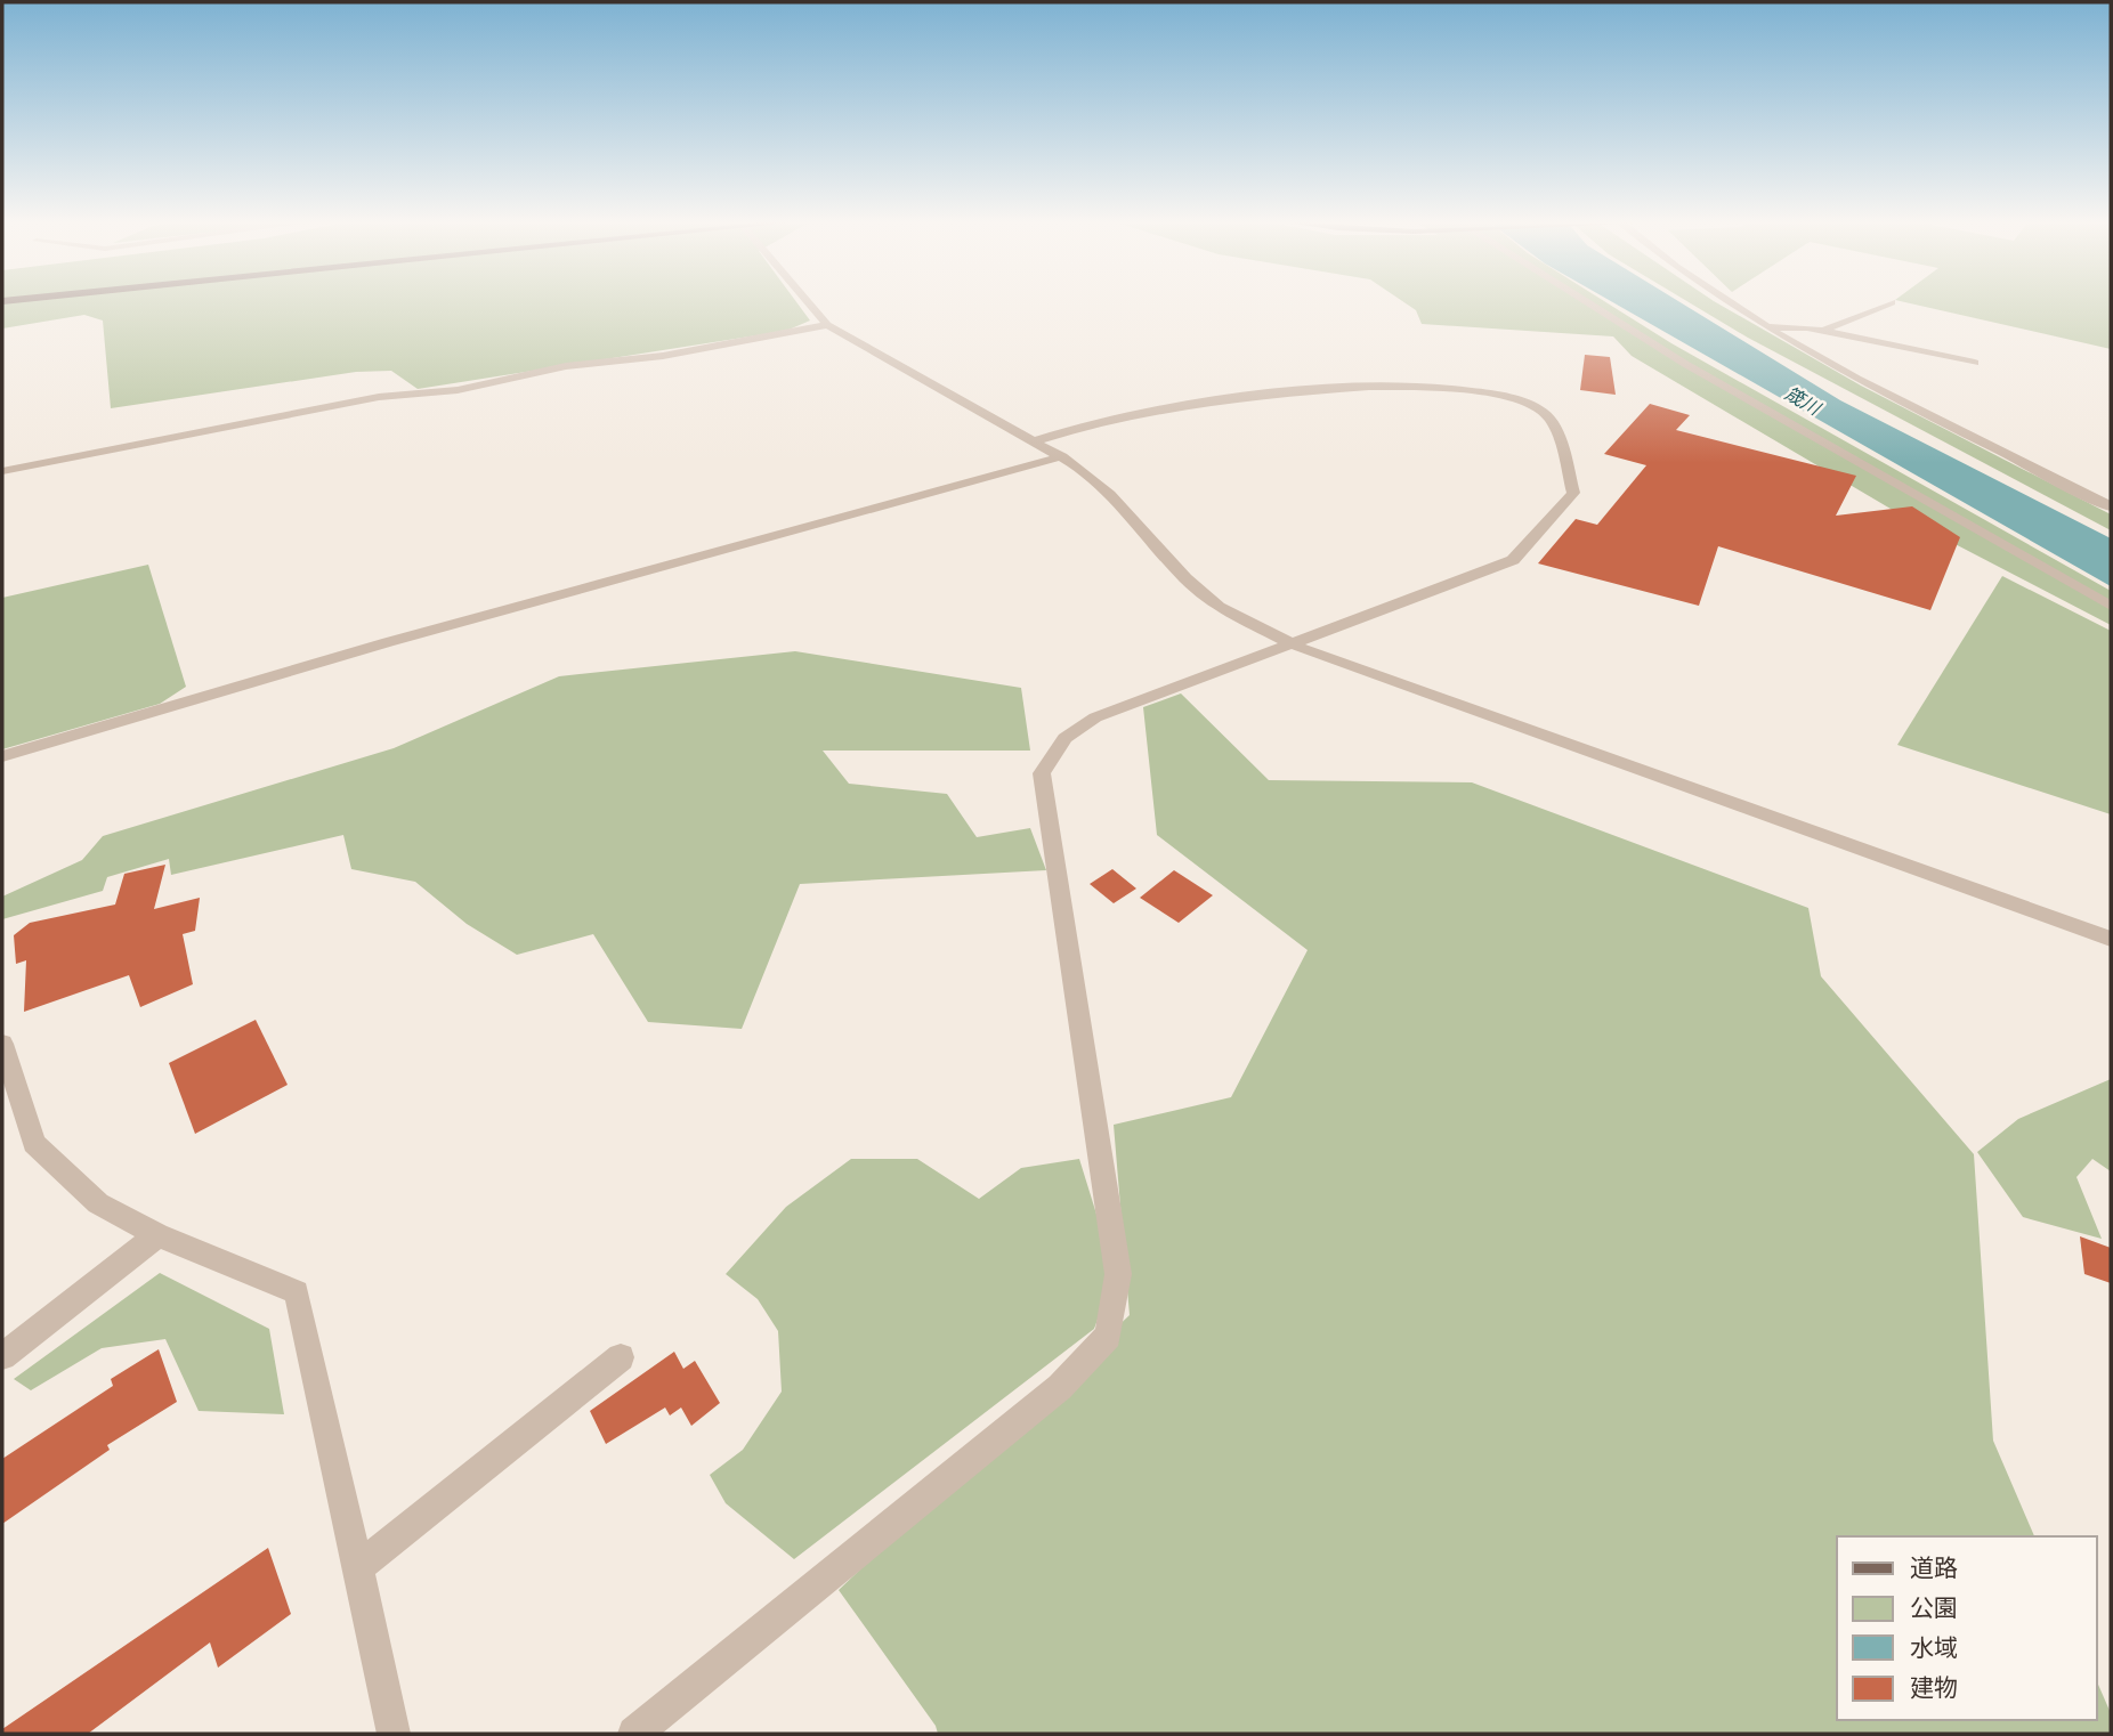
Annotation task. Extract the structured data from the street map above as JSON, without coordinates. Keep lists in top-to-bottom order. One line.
{"water":["筬川"],"legend":["道路","公園","水域","建物"]}
